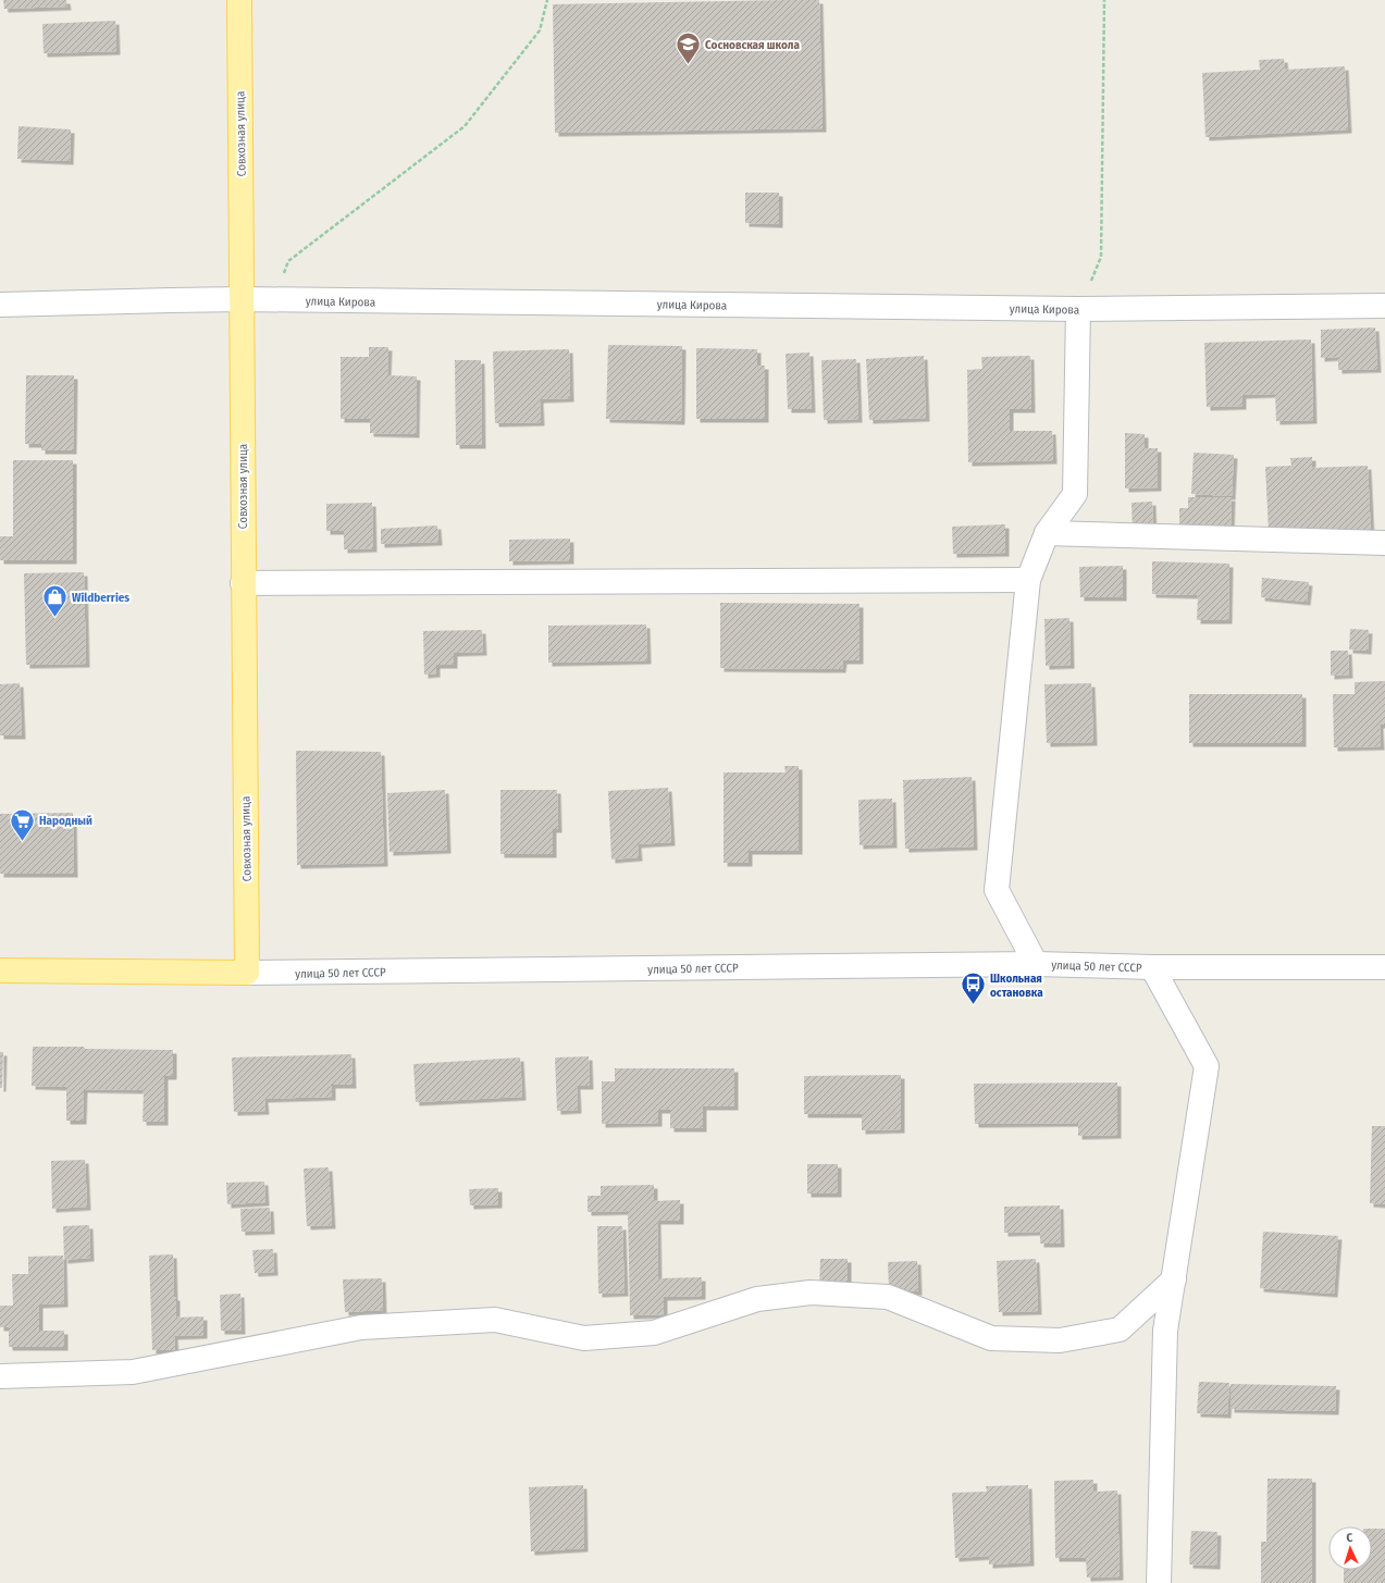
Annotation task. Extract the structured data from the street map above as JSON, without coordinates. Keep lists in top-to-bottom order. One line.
{"streets":{"main road":["Совхозная улица","улица 50 лет СССР"],"street":["улица Кирова"]},"crossings":[["Совхозная улица","улица Кирова"],["Совхозная улица","улица 50 лет СССР"]],"places":{"school or university":["Сосновская школа"],"shop":["Wildberries"],"supermarket":["Народный"],"bus stop":["Школьная остановка"]},"north":"top"}
